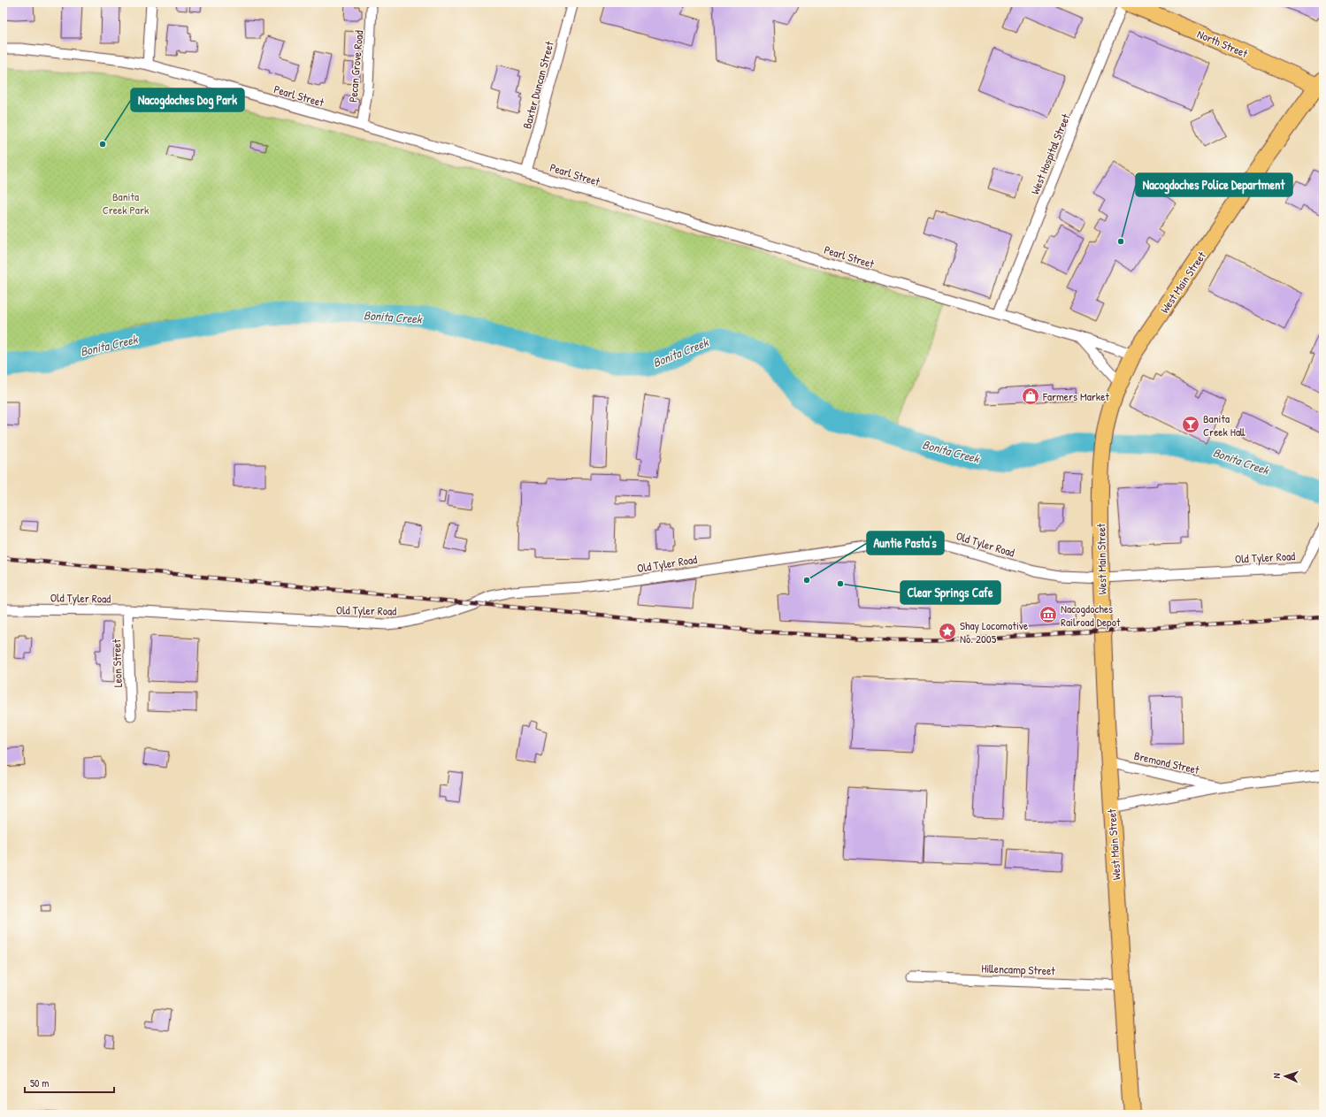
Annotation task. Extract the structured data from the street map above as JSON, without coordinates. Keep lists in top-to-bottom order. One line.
{"streets":{"main road":["North Street","West Main Street"],"street":["Pecan Grove Road","Baxter Duncan Street","Pearl Street","West Hospital Street","Old Tyler Road","Leon Street","Bremond Street","Hillencamp Street"]},"crossings":[["North Street","West Main Street"],["Pecan Grove Road","Pearl Street"],["Baxter Duncan Street","Pearl Street"],["Pearl Street","West Hospital Street"],["Pearl Street","West Main Street"],["West Main Street","Old Tyler Road"],["West Main Street","Bremond Street"],["West Main Street","Hillencamp Street"],["Old Tyler Road","Leon Street"]],"water":["Bonita Creek"],"parks":["Banita Creek Park"],"places":{"other":["Nacogdoches Dog Park","Nacogdoches Police Department","Auntie Pasta's","Clear Springs Cafe"],"shop":["Farmers Market"],"bar":["Banita Creek Hall"],"museum":["Nacogdoches Railroad Depot"],"place":["Shay Locomotive No. 2005"]},"scale_bar":"50 m","north":"left"}
